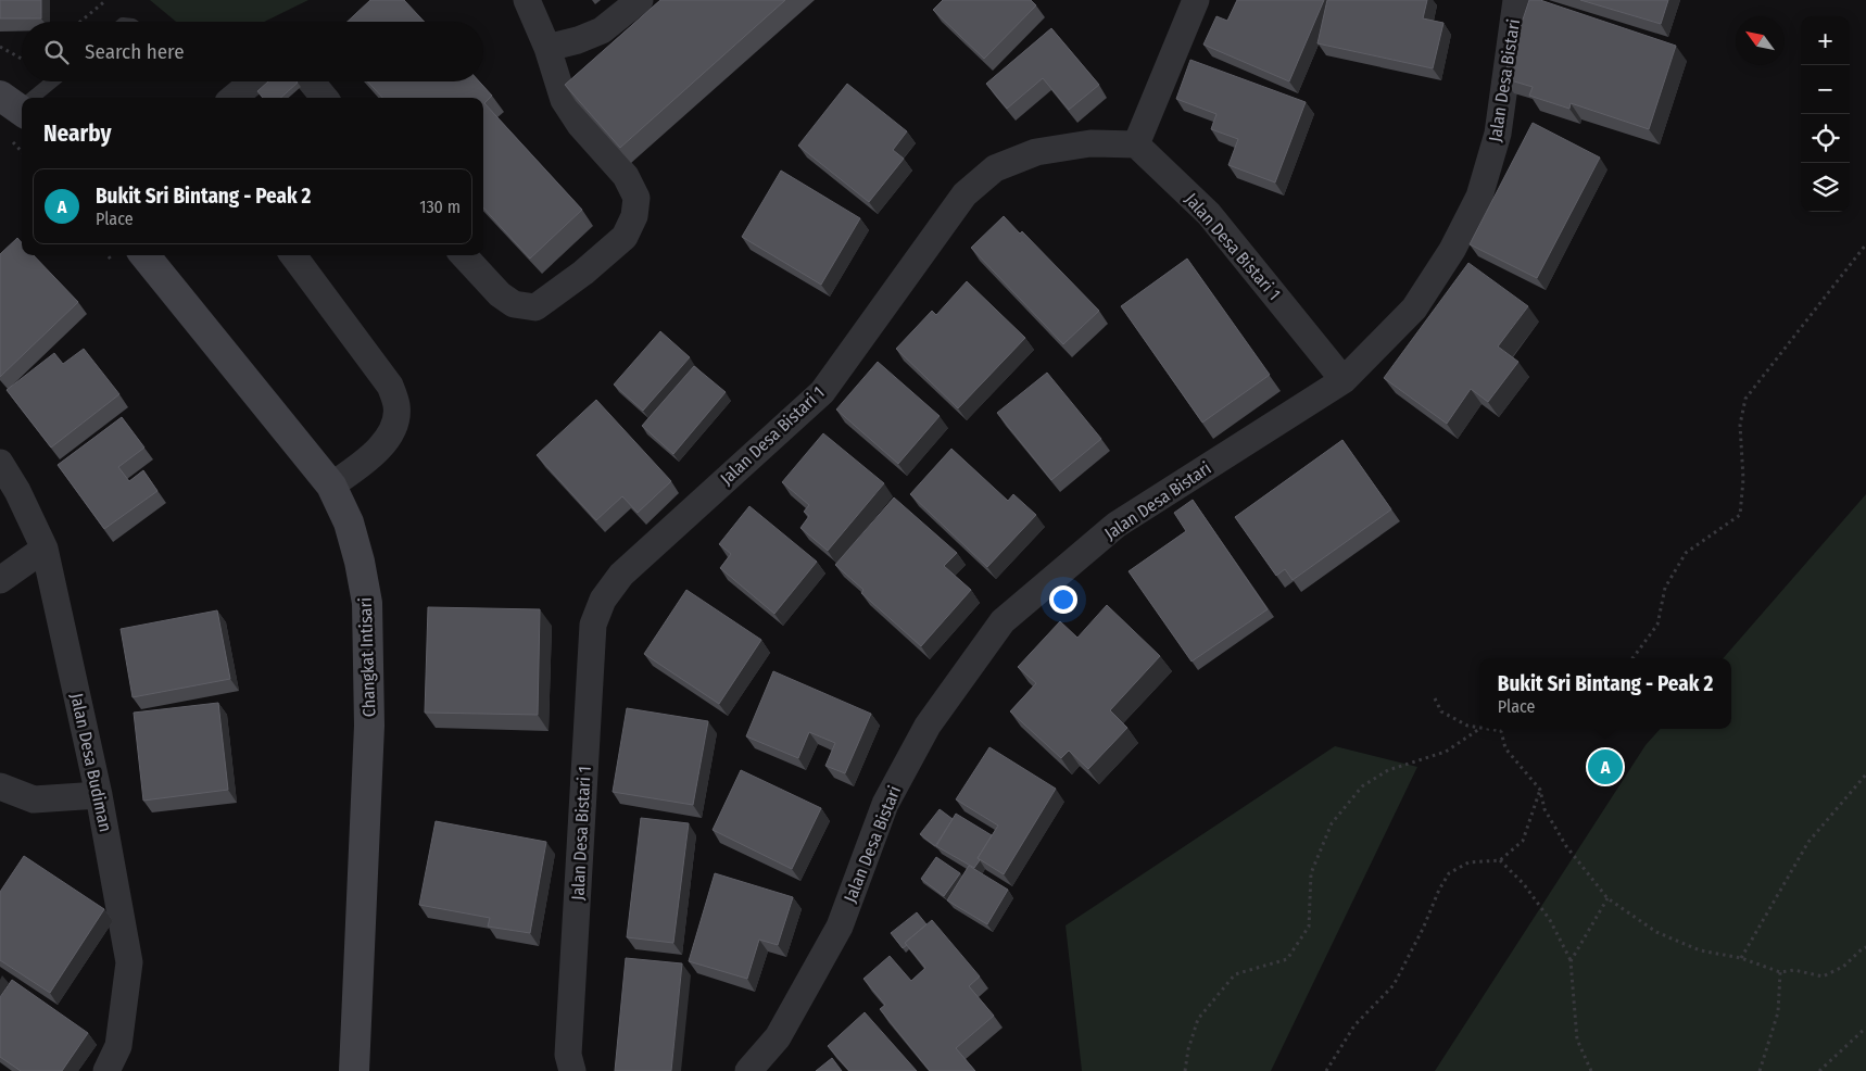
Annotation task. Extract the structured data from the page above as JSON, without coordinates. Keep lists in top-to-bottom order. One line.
{"streets":{"street":["Jalan Desa Bistari","Jalan Desa Bistari 1","Changkat Intisari","Jalan Desa Budiman"]},"crossings":[["Jalan Desa Bistari","Jalan Desa Bistari 1"]],"north":"top left","page":{"map_buttons":["+","−"],"search":"Search here","heading":"Nearby","list":[{"mark":"A","name":"Bukit Sri Bintang - Peak 2","note":"Place","value":"130 m"}],"popup":["Bukit Sri Bintang - Peak 2","Place"],"pins":"A"}}
